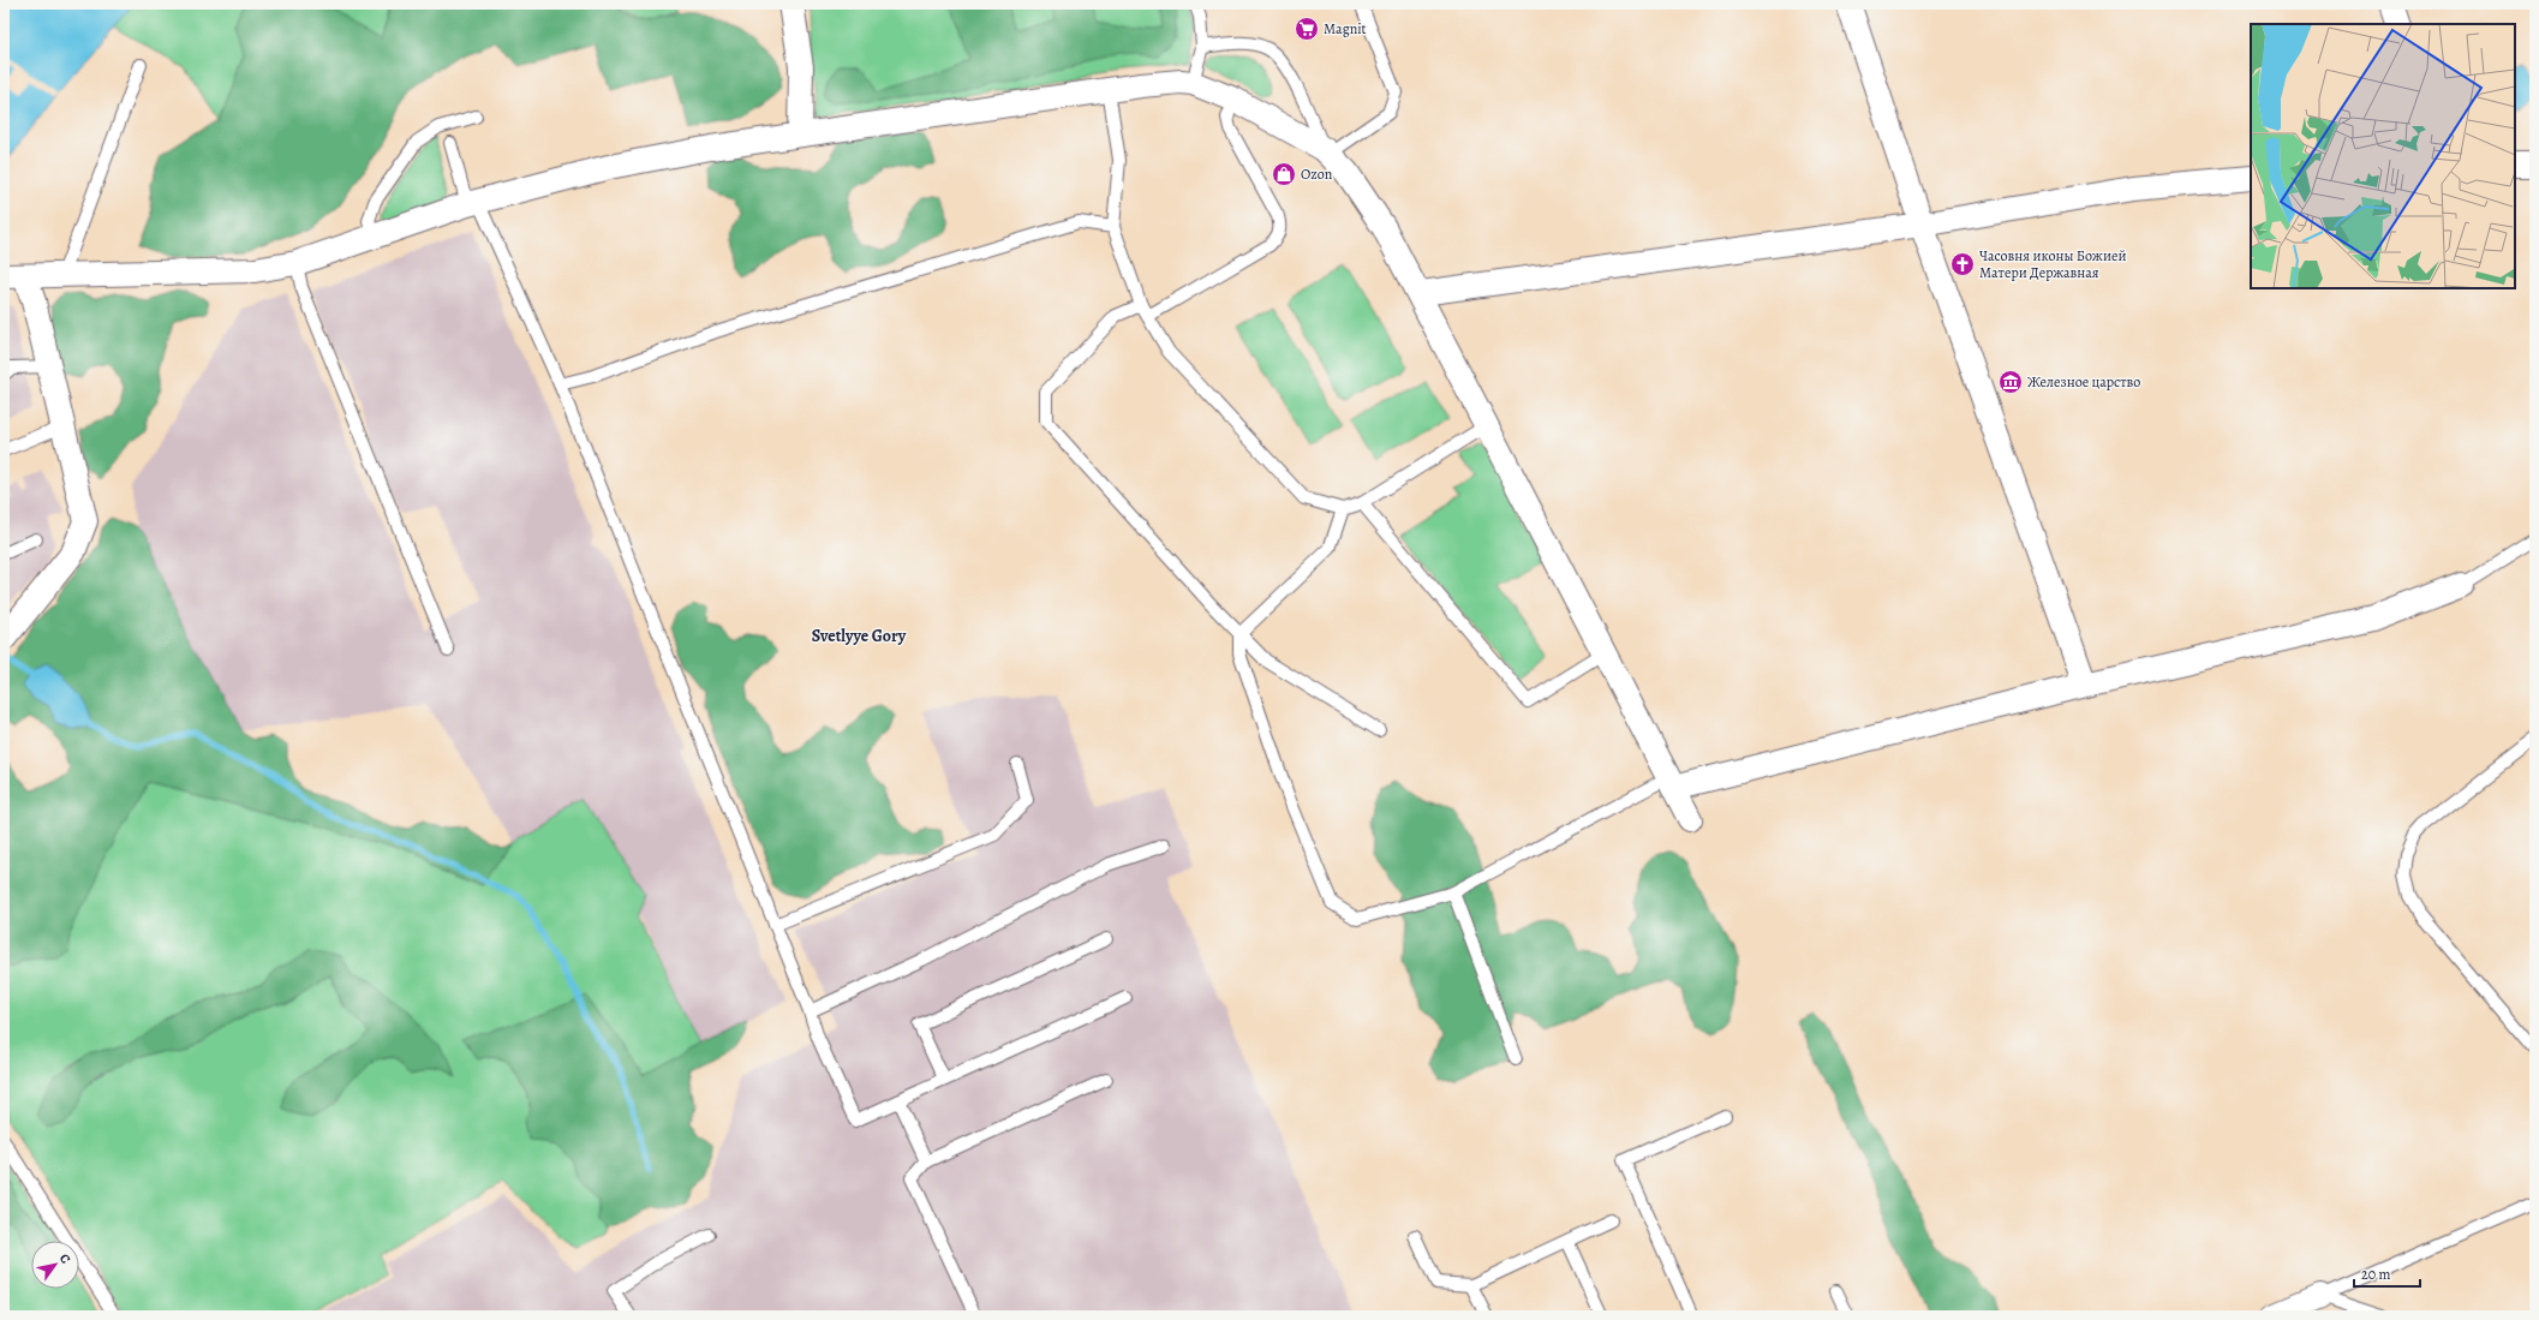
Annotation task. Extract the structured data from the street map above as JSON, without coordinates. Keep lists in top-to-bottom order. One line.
{"districts":["Svetlyye Gory"],"places":{"supermarket":["Magnit"],"shop":["Ozon"],"church":["Часовня иконы Божией Матери Державная"],"museum":["Железное царство"]},"scale_bar":"20 m","north":"top right"}
